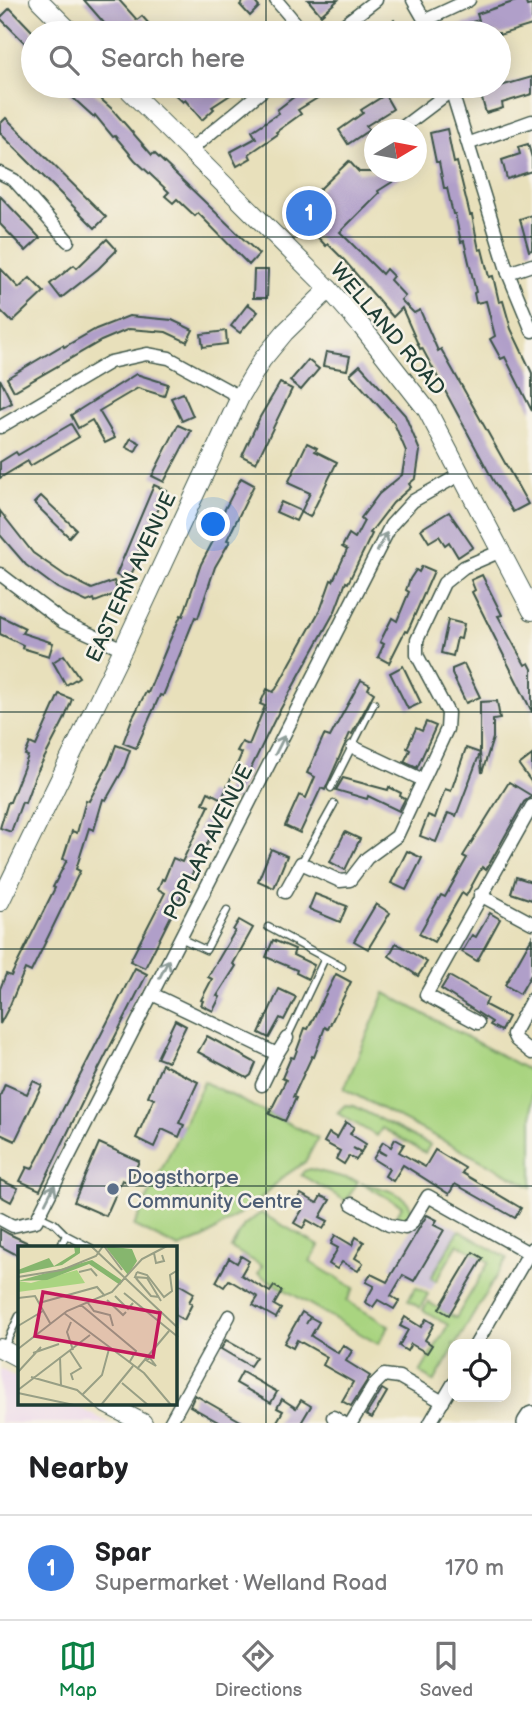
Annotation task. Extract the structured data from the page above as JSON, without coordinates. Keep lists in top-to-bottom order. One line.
{"streets":{"street":["WELLAND ROAD","EASTERN AVENUE","POPLAR AVENUE"]},"crossings":[["WELLAND ROAD","EASTERN AVENUE"],["WELLAND ROAD","POPLAR AVENUE"]],"one_way":["POPLAR AVENUE"],"places":["Dogsthorpe Community Centre"],"north":"right","page":{"search":"Search here","pins":"1","heading":"Nearby","list":[{"mark":"1","name":"Spar","note":"Supermarket · Welland Road","value":"170 m"}],"nav":["Map","Directions","Saved"]}}
